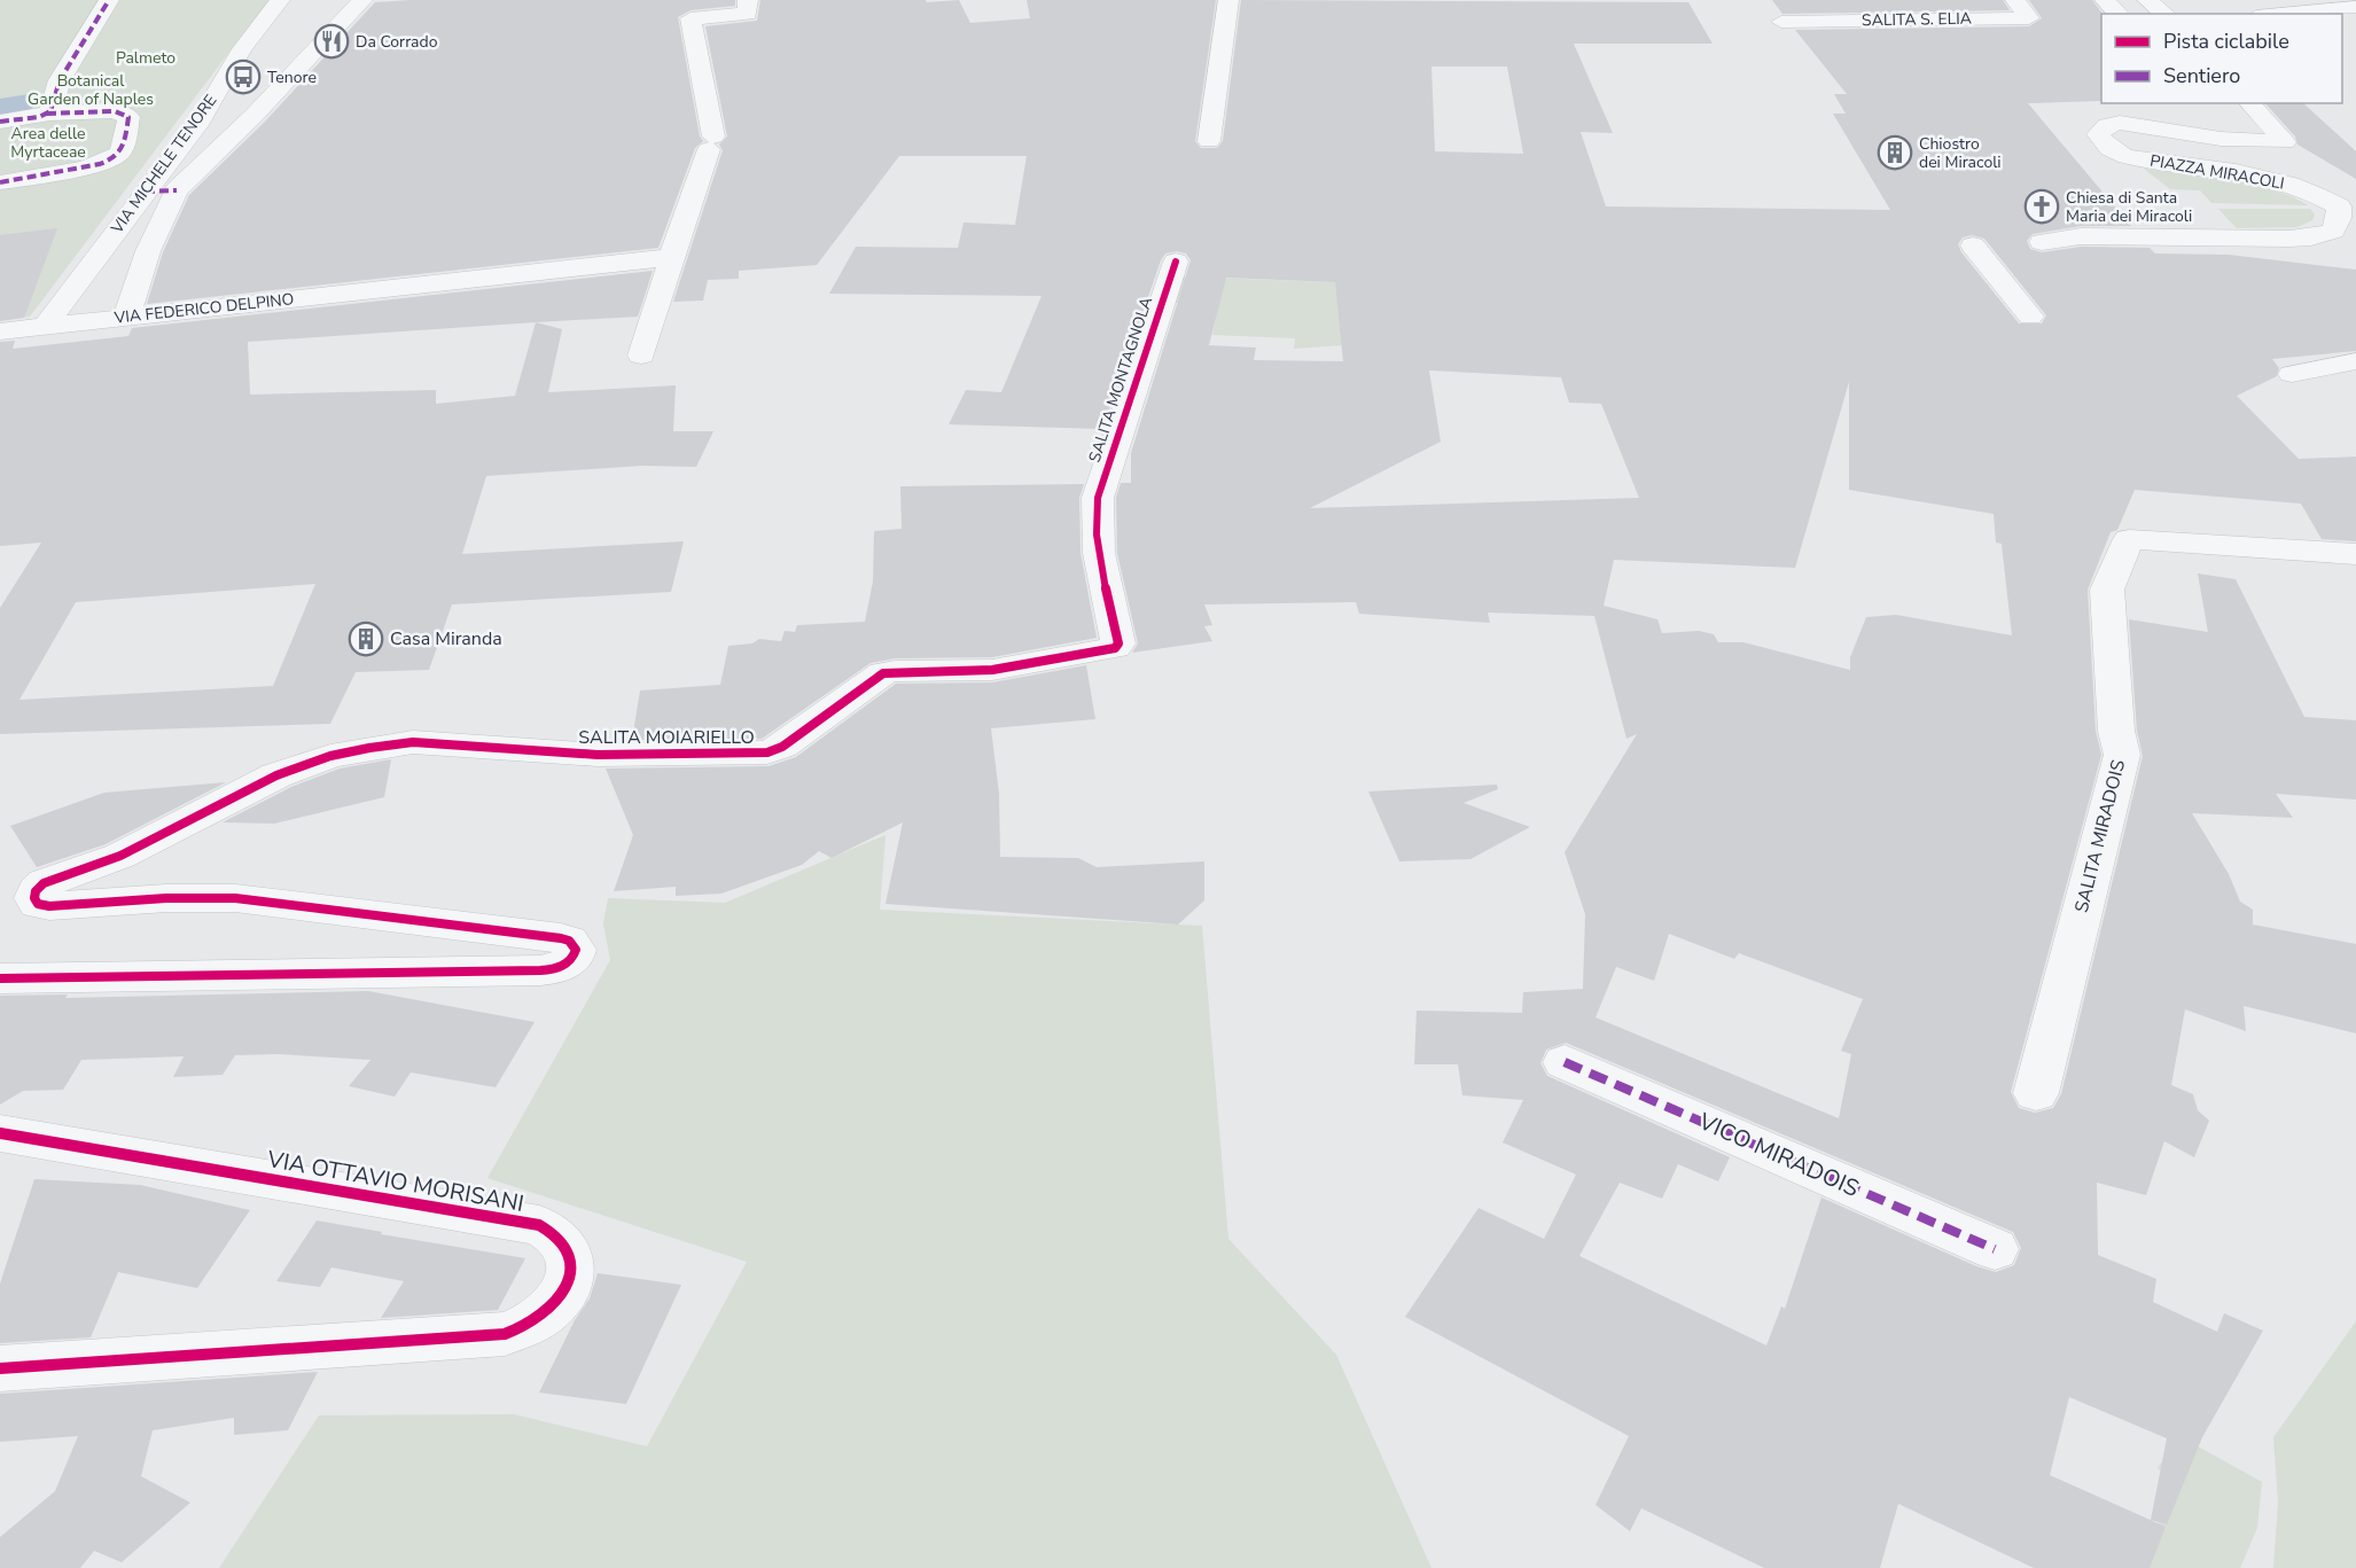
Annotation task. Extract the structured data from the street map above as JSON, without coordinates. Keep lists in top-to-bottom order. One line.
{"streets":{"street":["SALITA S. ELIA","VIA MICHELE TENORE","PIAZZA MIRACOLI","VIA FEDERICO DELPINO","SALITA MONTAGNOLA","SALITA MOIARIELLO","SALITA MIRADOIS","VICO MIRADOIS","VIA OTTAVIO MORISANI"]},"crossings":[["VIA MICHELE TENORE","VIA FEDERICO DELPINO"],["SALITA MONTAGNOLA","SALITA MOIARIELLO"]],"parks":["Palmeto","Botanical Garden of Naples","Area delle Myrtaceae"],"places":{"restaurant":["Da Corrado"],"bus stop":["Tenore"],"building":["Chiostro dei Miracoli","Casa Miranda"],"church":["Chiesa di Santa Maria dei Miracoli"]},"legend":["Pista ciclabile","Sentiero"]}
